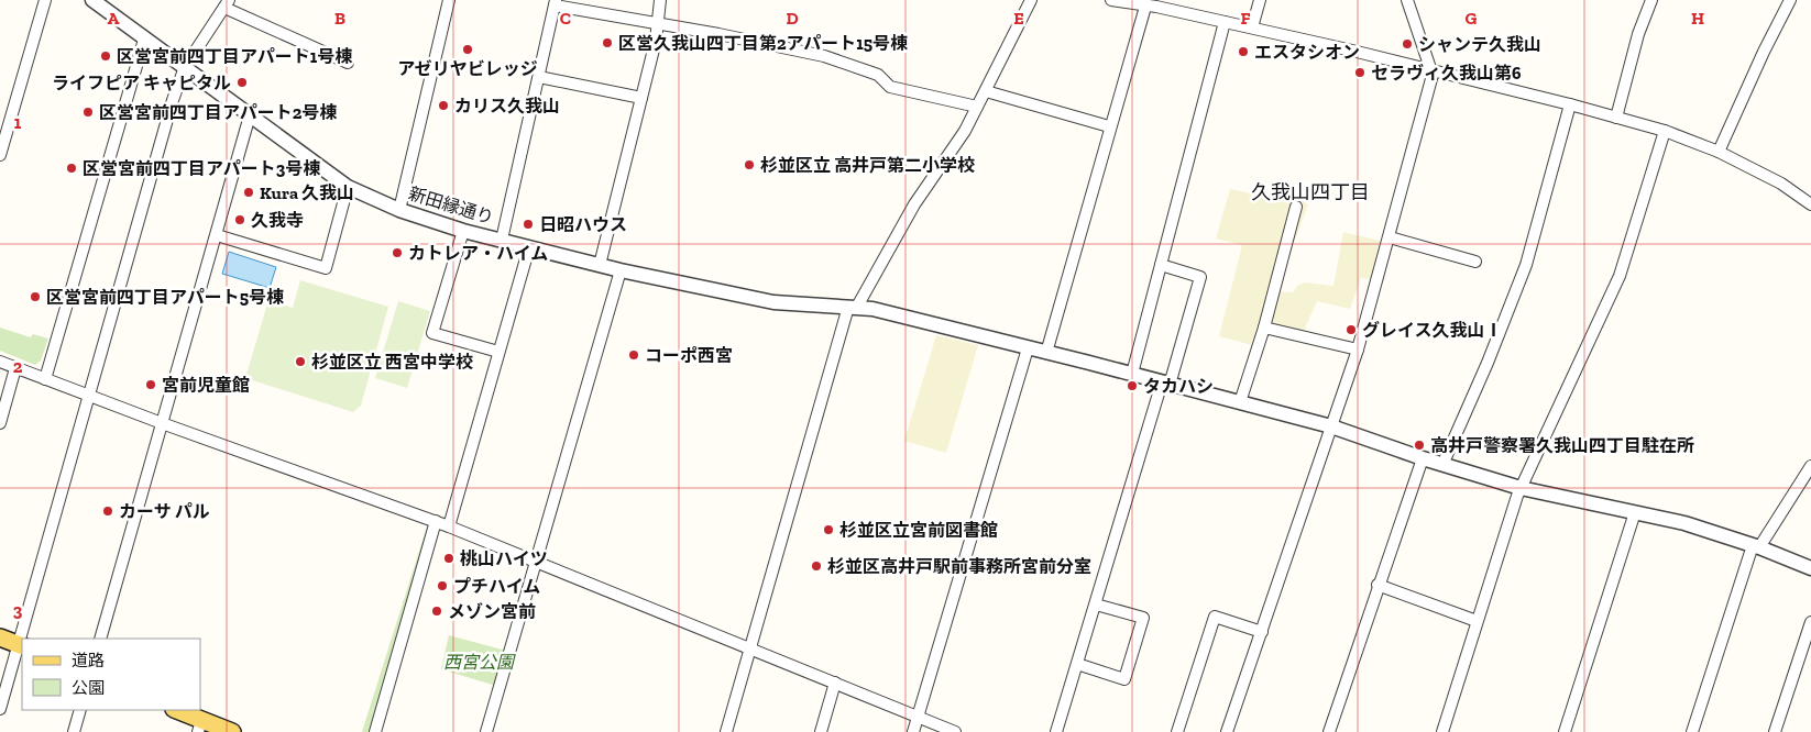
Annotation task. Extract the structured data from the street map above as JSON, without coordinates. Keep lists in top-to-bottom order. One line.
{"streets":{"street":["新田縁通り"]},"districts":["久我山四丁目"],"parks":["西宮公園"],"places":["区営久我山四丁目第2アパート15号棟","シャンテ久我山","アゼリヤビレッジ","エスタシオン","区営宮前四丁目アパート1号棟","セラヴィ久我山第6","ライフピア キャピタル","カリス久我山","区営宮前四丁目アパート2号棟","杉並区立 高井戸第二小学校","区営宮前四丁目アパート3号棟","Kura 久我山","久我寺","日昭ハウス","カトレア・ハイム","区営宮前四丁目アパート5号棟","グレイス久我山Ⅰ","コーポ西宮","杉並区立 西宮中学校","宮前児童館","タカハシ","高井戸警察署久我山四丁目駐在所","カーサ パル","杉並区立宮前図書館","桃山ハイツ","杉並区高井戸駅前事務所宮前分室","プチハイム","メゾン宮前"],"legend":["道路","公園"],"grid":{"columns":["A","B","C","D","E","F","G","H"],"rows":["1","2","3"]}}
